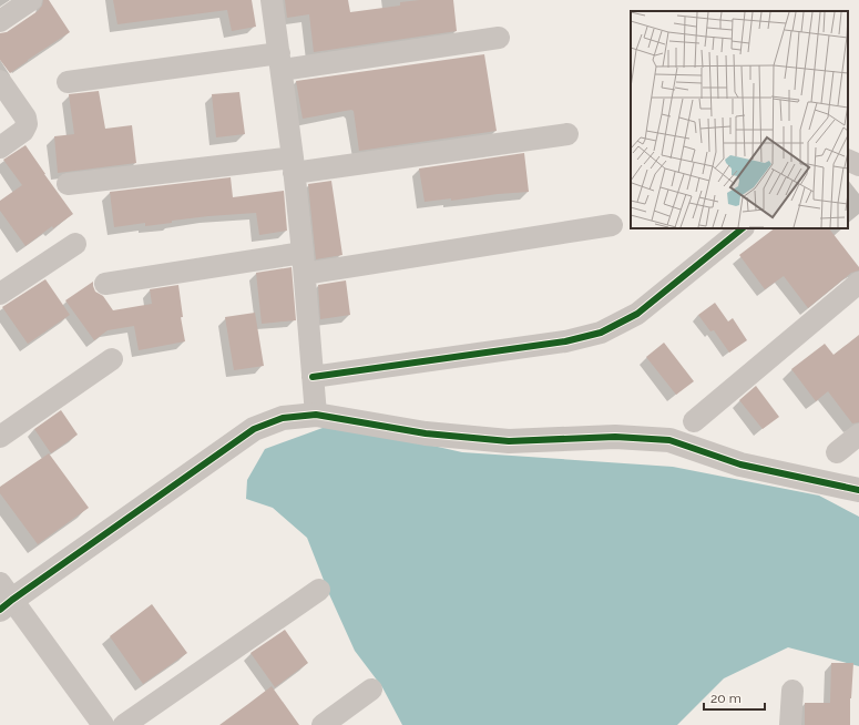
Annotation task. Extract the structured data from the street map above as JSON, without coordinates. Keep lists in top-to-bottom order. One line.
{"scale_bar":"20 m"}
